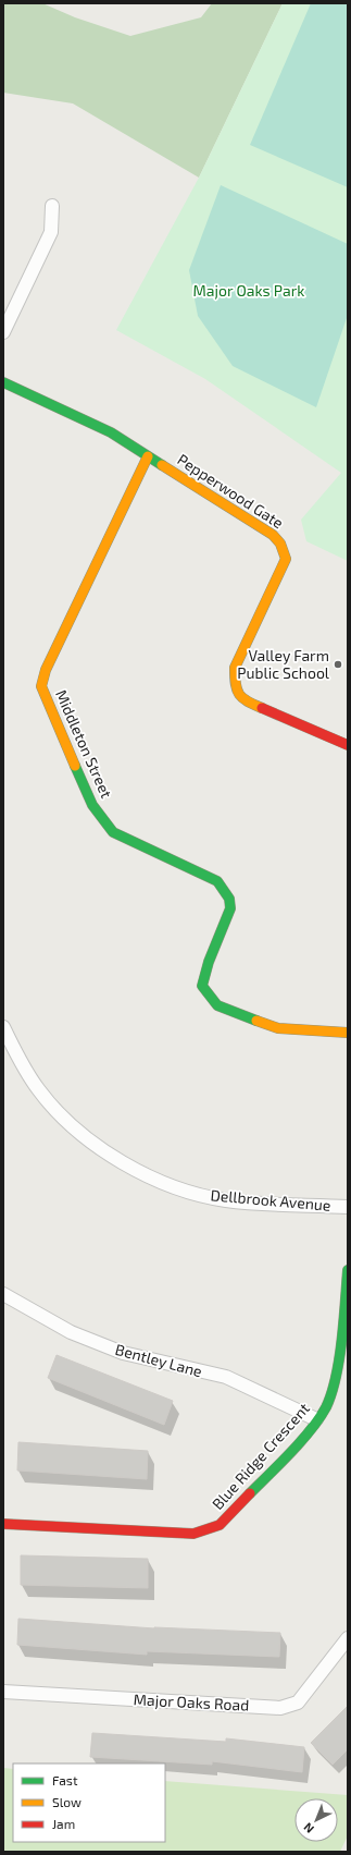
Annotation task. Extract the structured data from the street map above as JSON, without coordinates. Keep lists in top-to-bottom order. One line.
{"streets":{"street":["Pepperwood Gate","Middleton Street","Dellbrook Avenue","Bentley Lane","Blue Ridge Crescent","Major Oaks Road"]},"crossings":[["Pepperwood Gate","Middleton Street"],["Bentley Lane","Blue Ridge Crescent"]],"parks":["Major Oaks Park"],"places":["Valley Farm Public School"],"legend":["Fast","Slow","Jam"],"north":"bottom left"}
